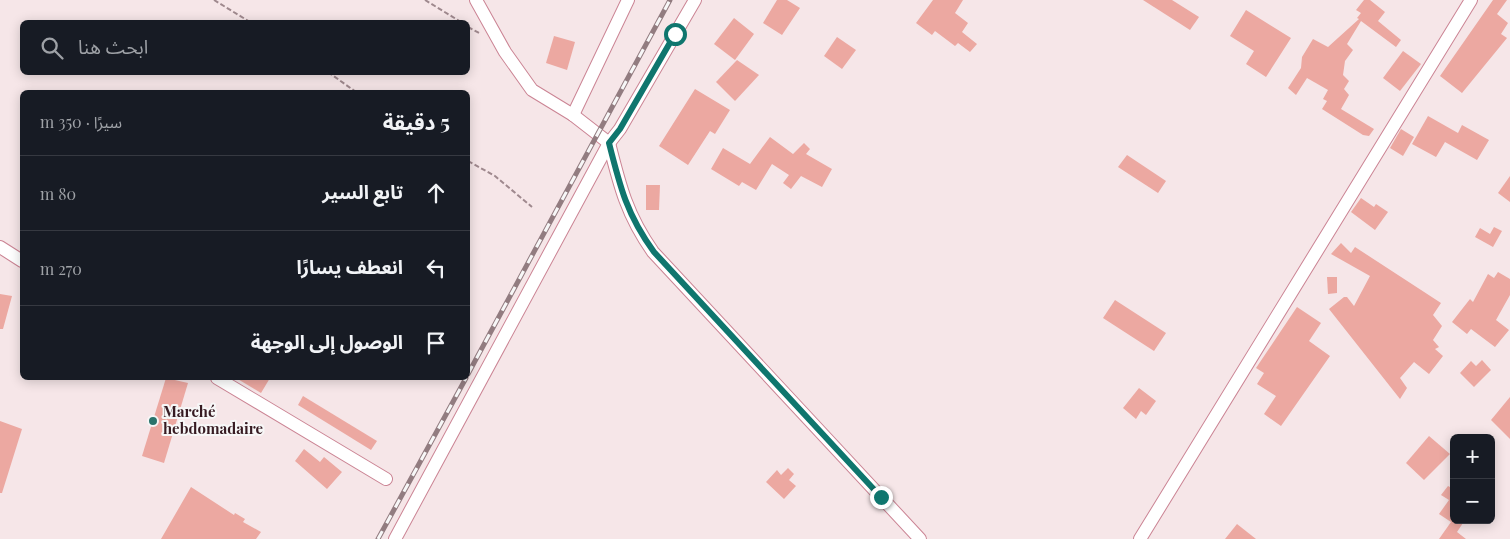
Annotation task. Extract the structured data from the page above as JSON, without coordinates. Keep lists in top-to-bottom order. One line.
{"places":["Marché hebdomadaire"],"page":{"search":"ابحث هنا","heading":["5 دقيقة","سيرًا · 350 m"],"list":[["تابع السير","80 m"],["انعطف يسارًا","270 m"],"الوصول إلى الوجهة"],"map_buttons":["+","−"]}}
